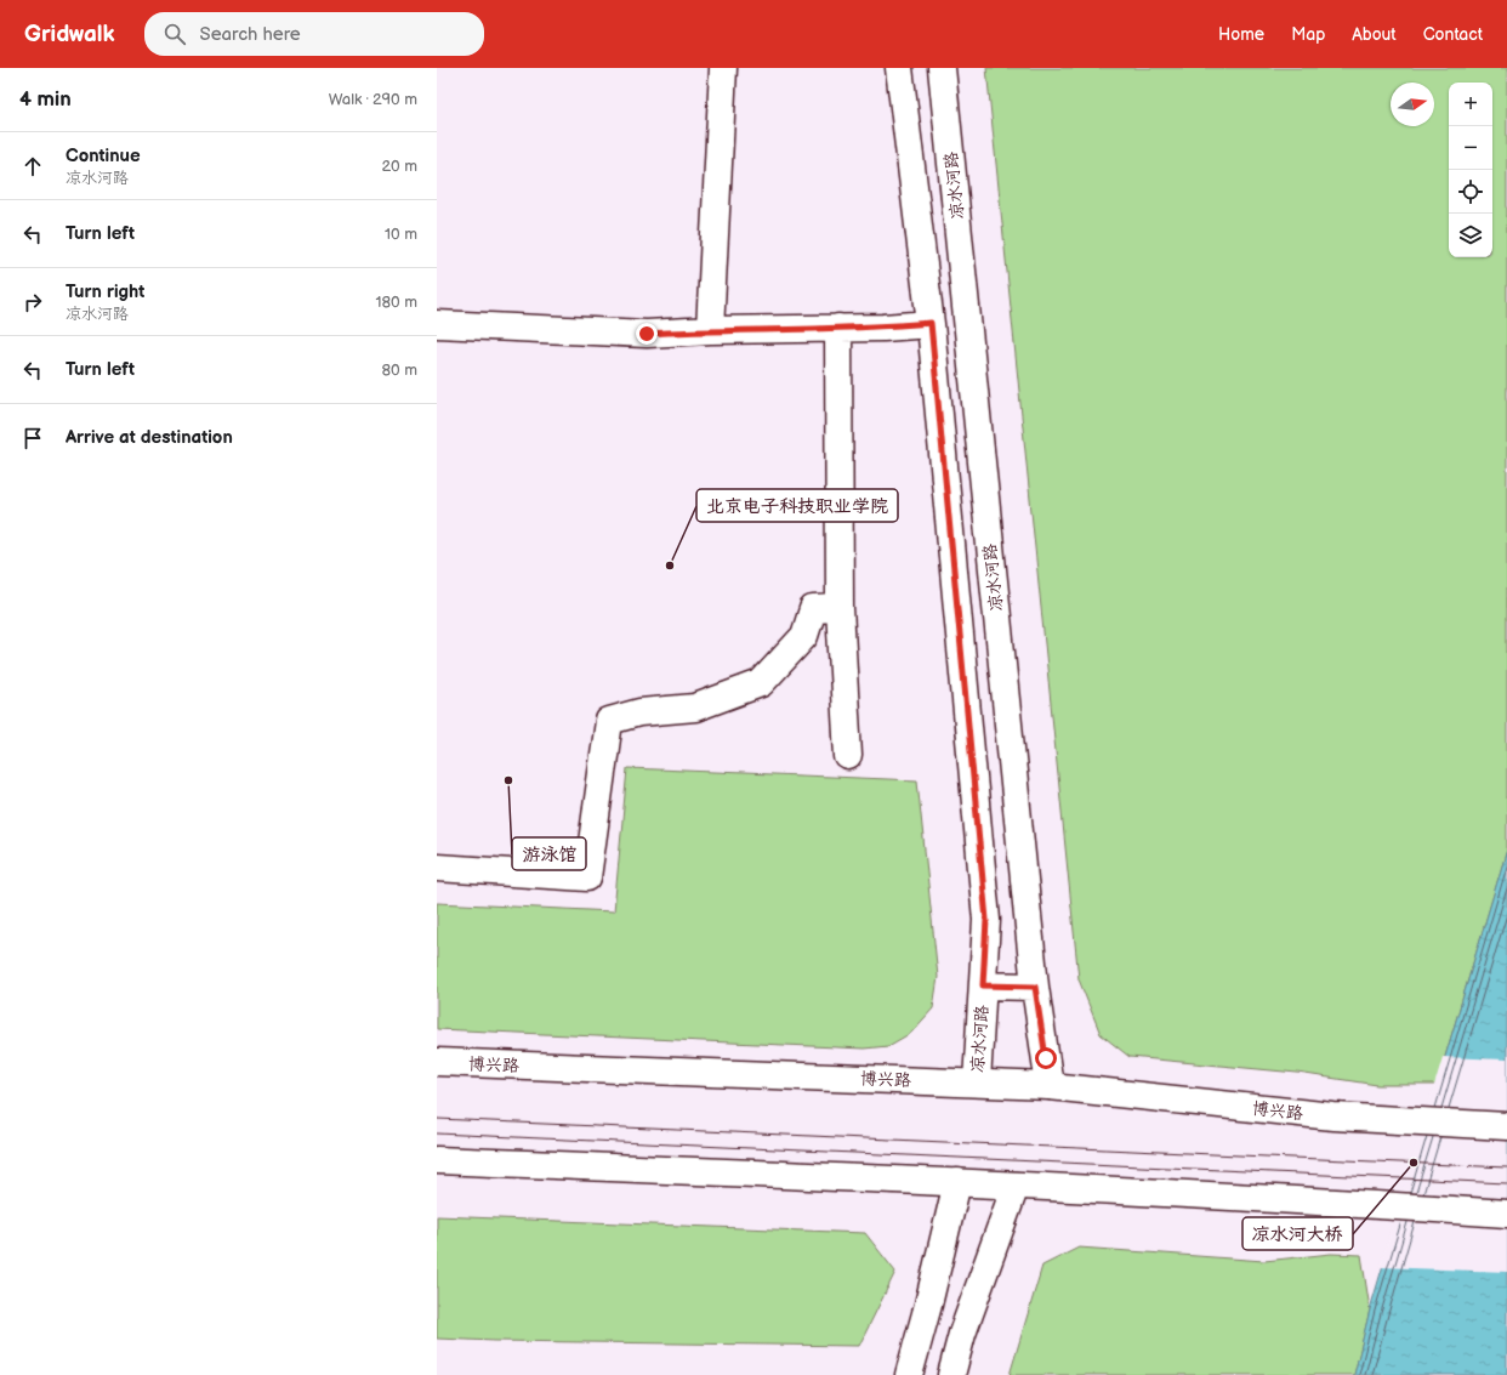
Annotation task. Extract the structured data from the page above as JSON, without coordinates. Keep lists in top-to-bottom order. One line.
{"streets":{"street":["凉水河路","博兴路"]},"crossings":[["凉水河路","博兴路"]],"places":["北京电子科技职业学院","游泳馆","凉水河大桥"],"north":"right","page":{"header":"Gridwalk","search":"Search here","nav":["Home","Map","About","Contact"],"heading":["4 min","Walk · 290 m"],"map_buttons":["+","−"],"list":[["Continue","凉水河路","20 m"],["Turn left","10 m"],["Turn right","凉水河路","180 m"],["Turn left","80 m"],"Arrive at destination"]}}
